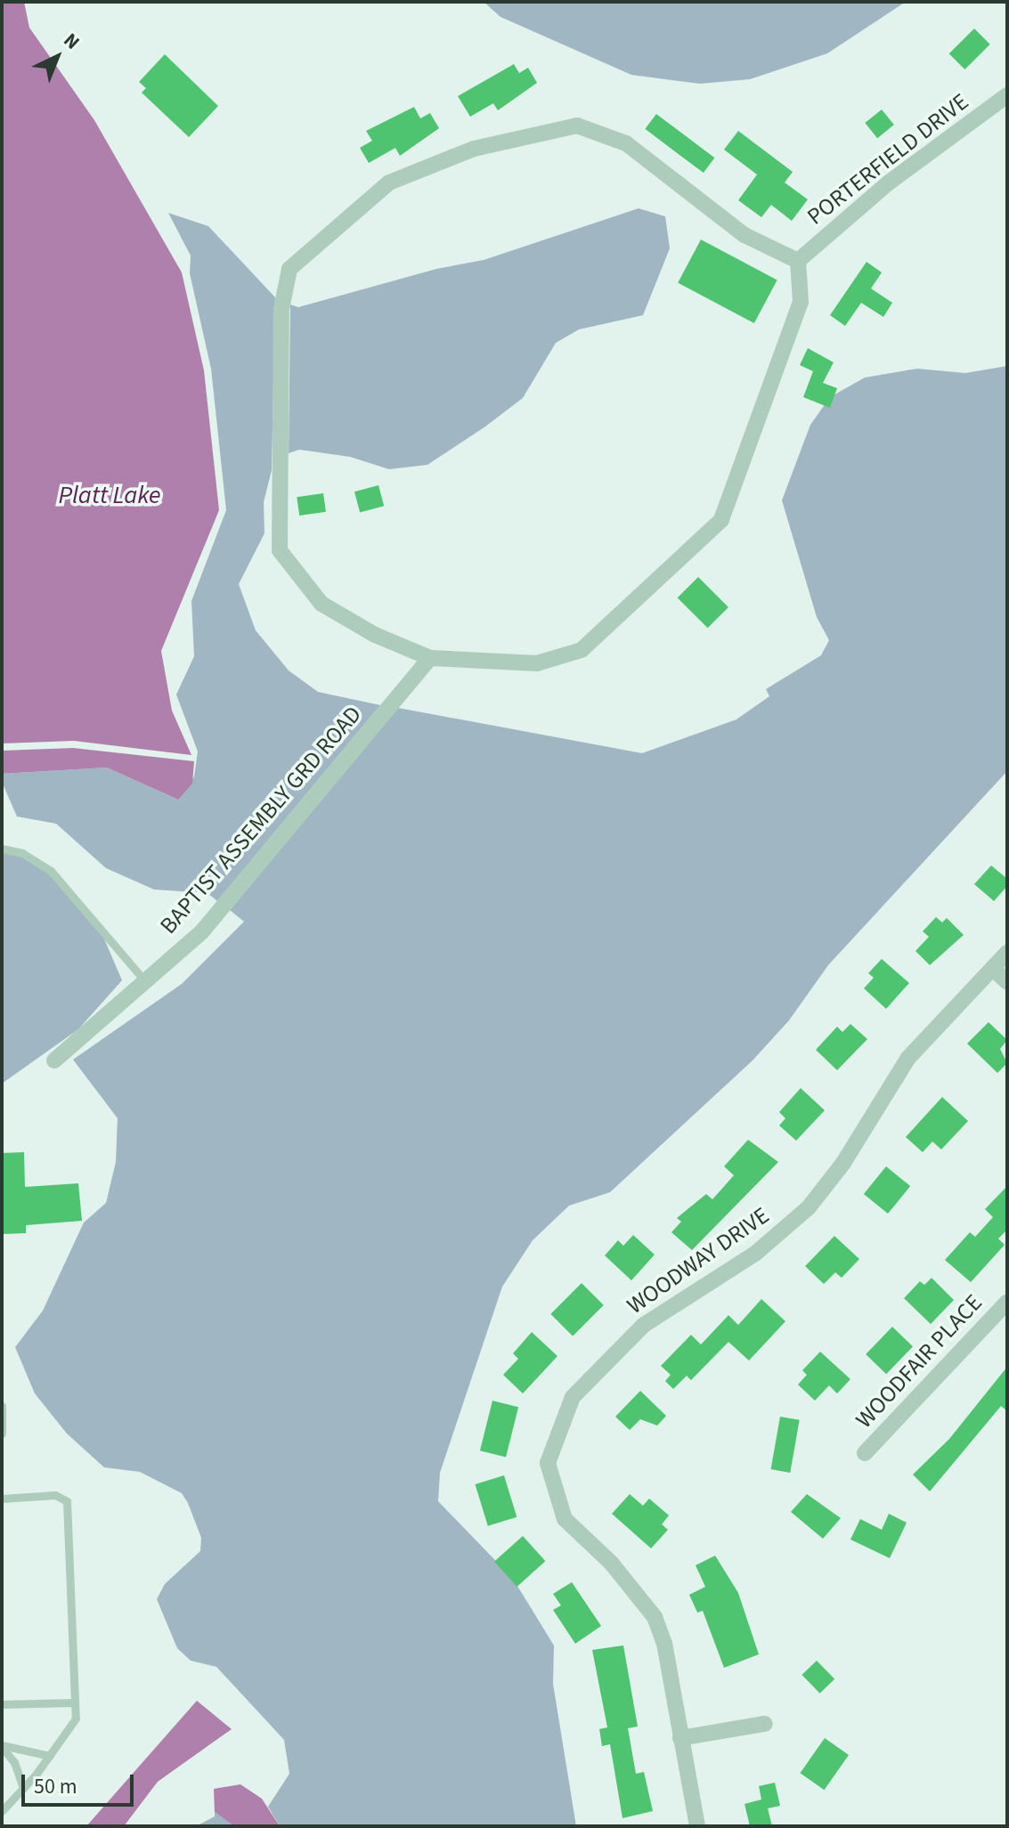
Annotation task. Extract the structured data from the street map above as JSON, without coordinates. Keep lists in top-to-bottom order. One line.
{"streets":{"street":["PORTERFIELD DRIVE","BAPTIST ASSEMBLY GRD ROAD","WOODWAY DRIVE","WOODFAIR PLACE"]},"water":["Platt Lake"],"scale_bar":"50 m","north":"top right"}
